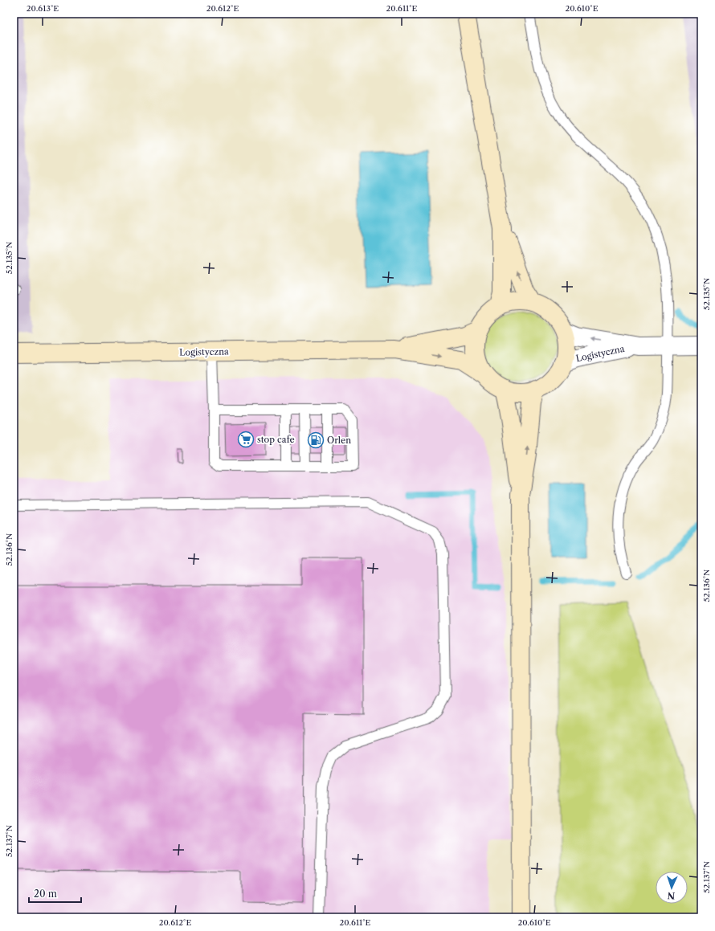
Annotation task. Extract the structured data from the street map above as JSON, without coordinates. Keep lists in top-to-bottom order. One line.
{"streets":{"main road":["Logistyczna"]},"places":{"supermarket":["stop cafe"],"fuel station":["Orlen"]},"scale_bar":"20 m","north":"bottom","coordinates":["20.613°E","20.612°E","20.611°E","20.610°E","52.135°N","52.136°N","52.137°N"]}
